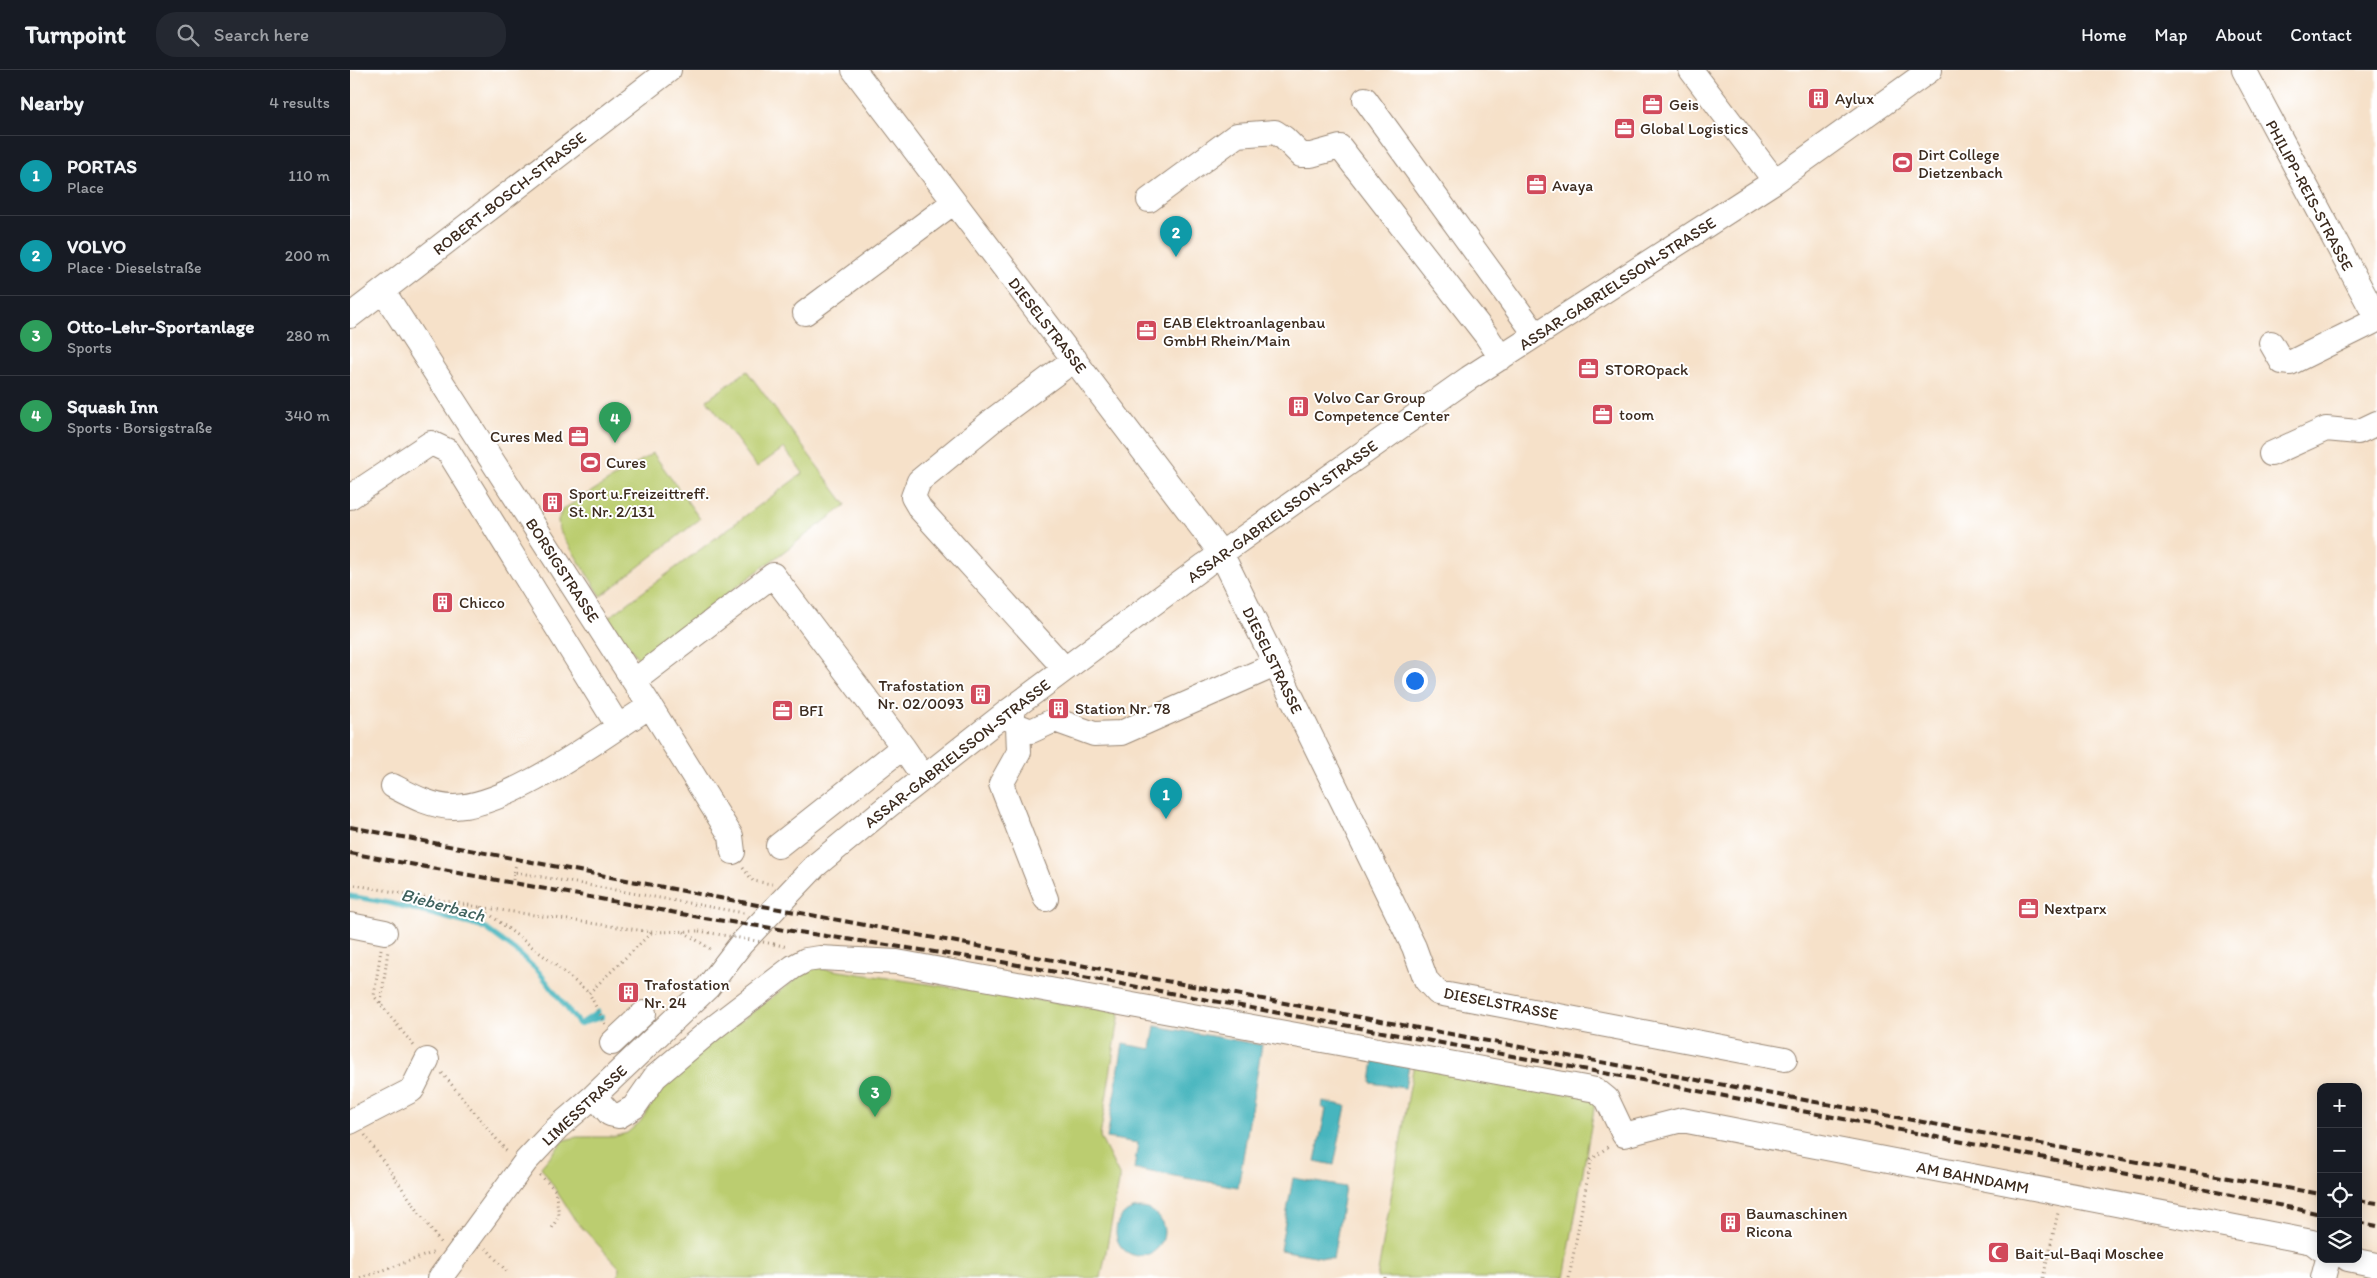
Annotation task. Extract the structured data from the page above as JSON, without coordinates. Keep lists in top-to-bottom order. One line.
{"streets":{"street":["ROBERT-BOSCH-STRASSE","PHILIPP-REIS-STRASSE","ASSAR-GABRIELSSON-STRASSE","DIESELSTRASSE","BORSIGSTRASSE","LIMESSTRASSE","AM BAHNDAMM"]},"crossings":[["ROBERT-BOSCH-STRASSE","BORSIGSTRASSE"],["ASSAR-GABRIELSSON-STRASSE","DIESELSTRASSE"],["ASSAR-GABRIELSSON-STRASSE","LIMESSTRASSE"]],"water":["Bieberbach"],"places":{"building":["Aylux","Volvo Car Group Competence Center","Sport u.Freizeittreff. St. Nr. 2/131","Chicco","Trafostation Nr. 02/0093","Station Nr. 78","Trafostation Nr. 24","Baumaschinen Ricona"],"office":["Geis","Global Logistics","Avaya","EAB Elektroanlagenbau GmbH Rhein/Main","STOROpack","toom","Cures Med","BFI","Nextparx"],"sports":["Dirt College Dietzenbach","Cures"],"mosque":["Bait-ul-Baqi Moschee"]},"page":{"header":"Turnpoint","search":"Search here","nav":["Home","Map","About","Contact"],"heading":["Nearby","4 results"],"list":[{"mark":"1","name":"PORTAS","note":"Place","value":"110 m"},{"mark":"2","name":"VOLVO","note":"Place · Dieselstraße","value":"200 m"},{"mark":"3","name":"Otto-Lehr-Sportanlage","note":"Sports","value":"280 m"},{"mark":"4","name":"Squash Inn","note":"Sports · Borsigstraße","value":"340 m"}],"pins":["2","4","1","3"],"map_buttons":["+","−"]}}
